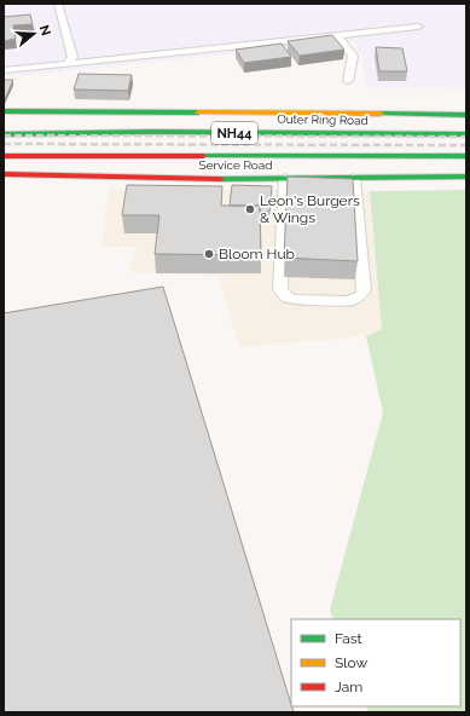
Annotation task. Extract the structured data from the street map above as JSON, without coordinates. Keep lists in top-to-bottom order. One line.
{"streets":{"main road":["Outer Ring Road","NH44","Service Road"]},"places":["Leon's Burgers & Wings","Bloom Hub"],"legend":["Fast","Slow","Jam"],"north":"right"}
